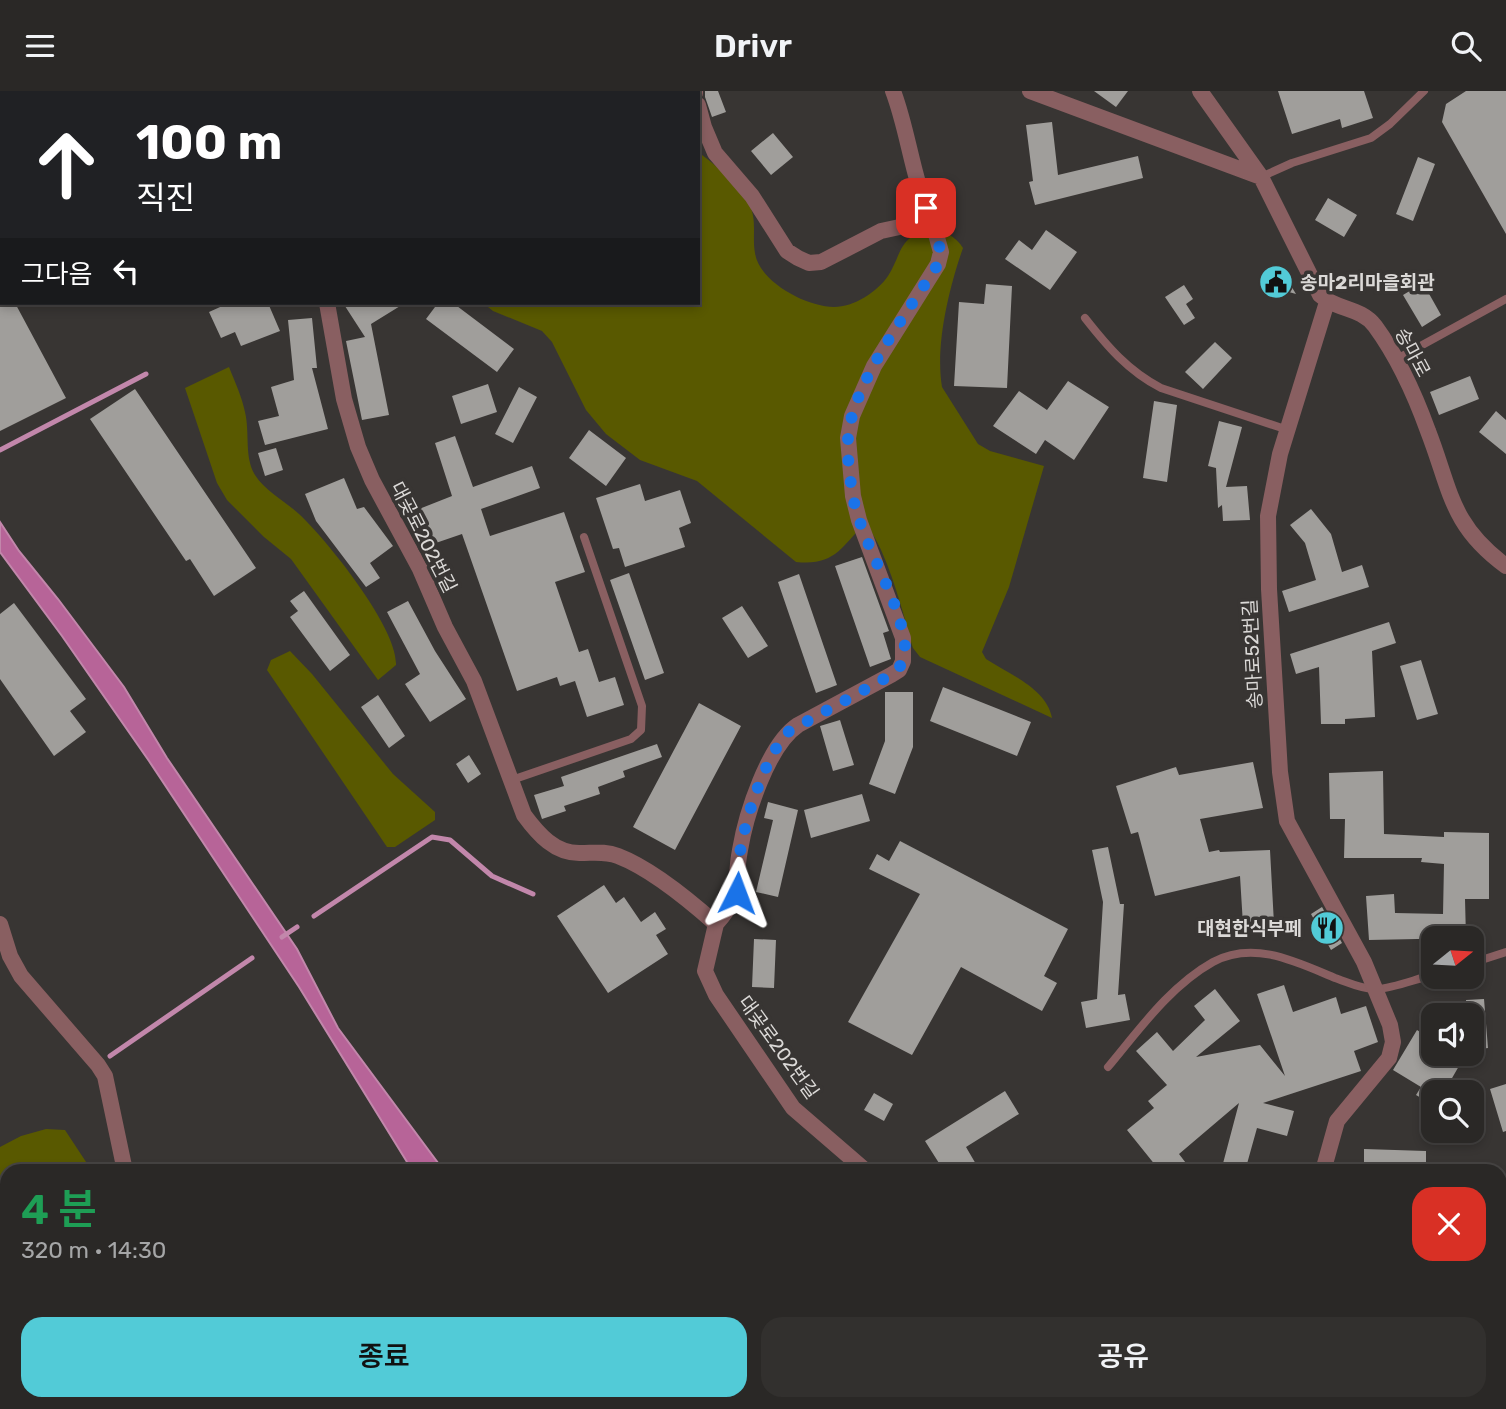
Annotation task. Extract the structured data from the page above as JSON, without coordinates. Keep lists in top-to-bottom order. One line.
{"streets":{"street":["송마로","대곶로202번길","송마로52번길"]},"crossings":[["송마로","송마로52번길"]],"places":{"public building":["송마2리마을회관"],"restaurant":["대현한식부페"]},"north":"right","page":{"header":"Drivr","turn":["100 m","직진"],"then":"그다음","heading":["4 분","320 m · 14:30"],"buttons":["종료","공유"]}}
